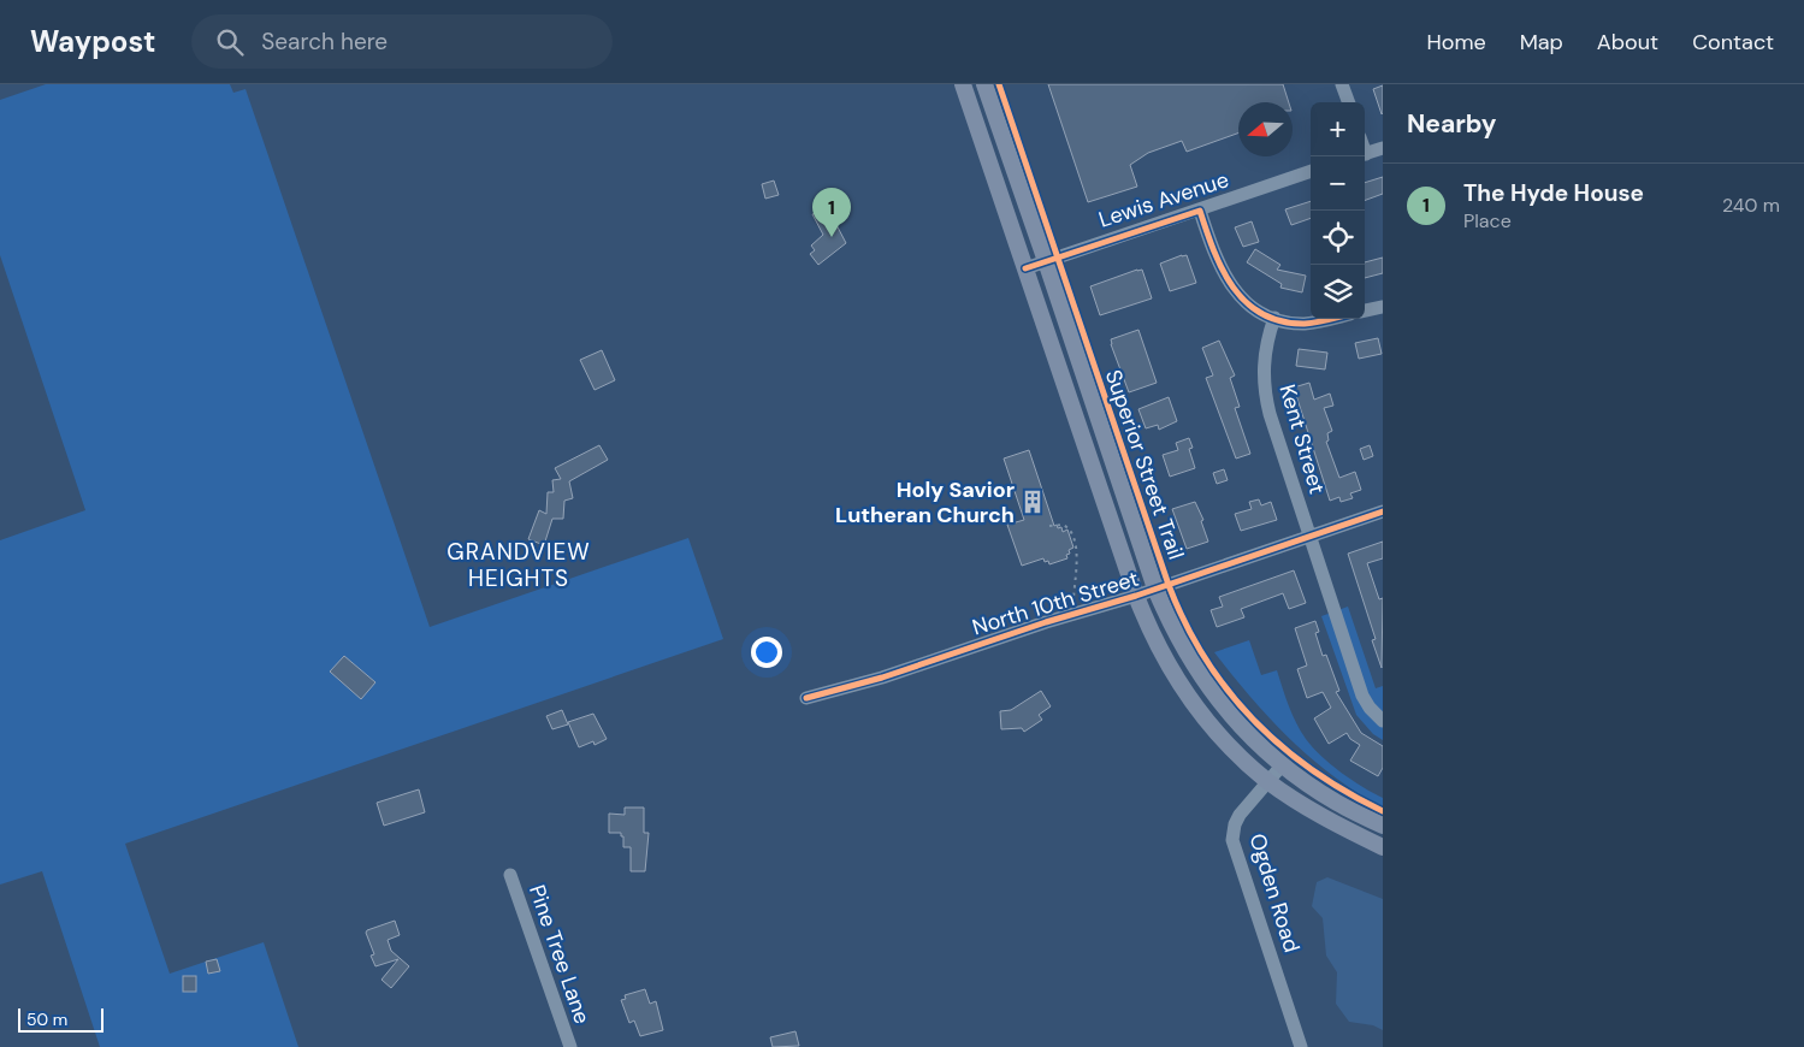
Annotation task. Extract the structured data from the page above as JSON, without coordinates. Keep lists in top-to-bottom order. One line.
{"streets":{"street":["Lewis Avenue","Kent Street","North 10th Street","Ogden Road","Pine Tree Lane"],"cycle path":["Superior Street Trail"]},"crossings":[["Kent Street","North 10th Street"]],"districts":["GRANDVIEW HEIGHTS"],"places":{"building":["Holy Savior Lutheran Church"]},"scale_bar":"50 m","north":"left","page":{"header":"Waypost","search":"Search here","nav":["Home","Map","About","Contact"],"heading":"Nearby","map_buttons":["+","−"],"list":[{"mark":"1","name":"The Hyde House","note":"Place","value":"240 m"}],"pins":"1","scale":"50 m"}}
